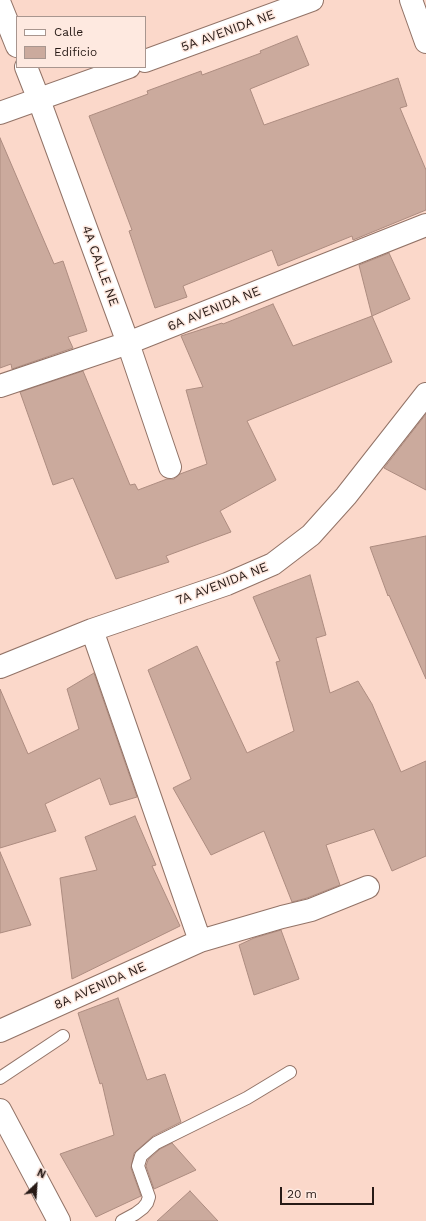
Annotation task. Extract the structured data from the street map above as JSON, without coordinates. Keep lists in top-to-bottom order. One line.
{"streets":{"street":["5A AVENIDA NE","4A CALLE NE","6A AVENIDA NE","7A AVENIDA NE","8A AVENIDA NE"]},"crossings":[["4A CALLE NE","6A AVENIDA NE"]],"legend":["Calle","Edificio"],"scale_bar":"20 m","north":"top right"}
